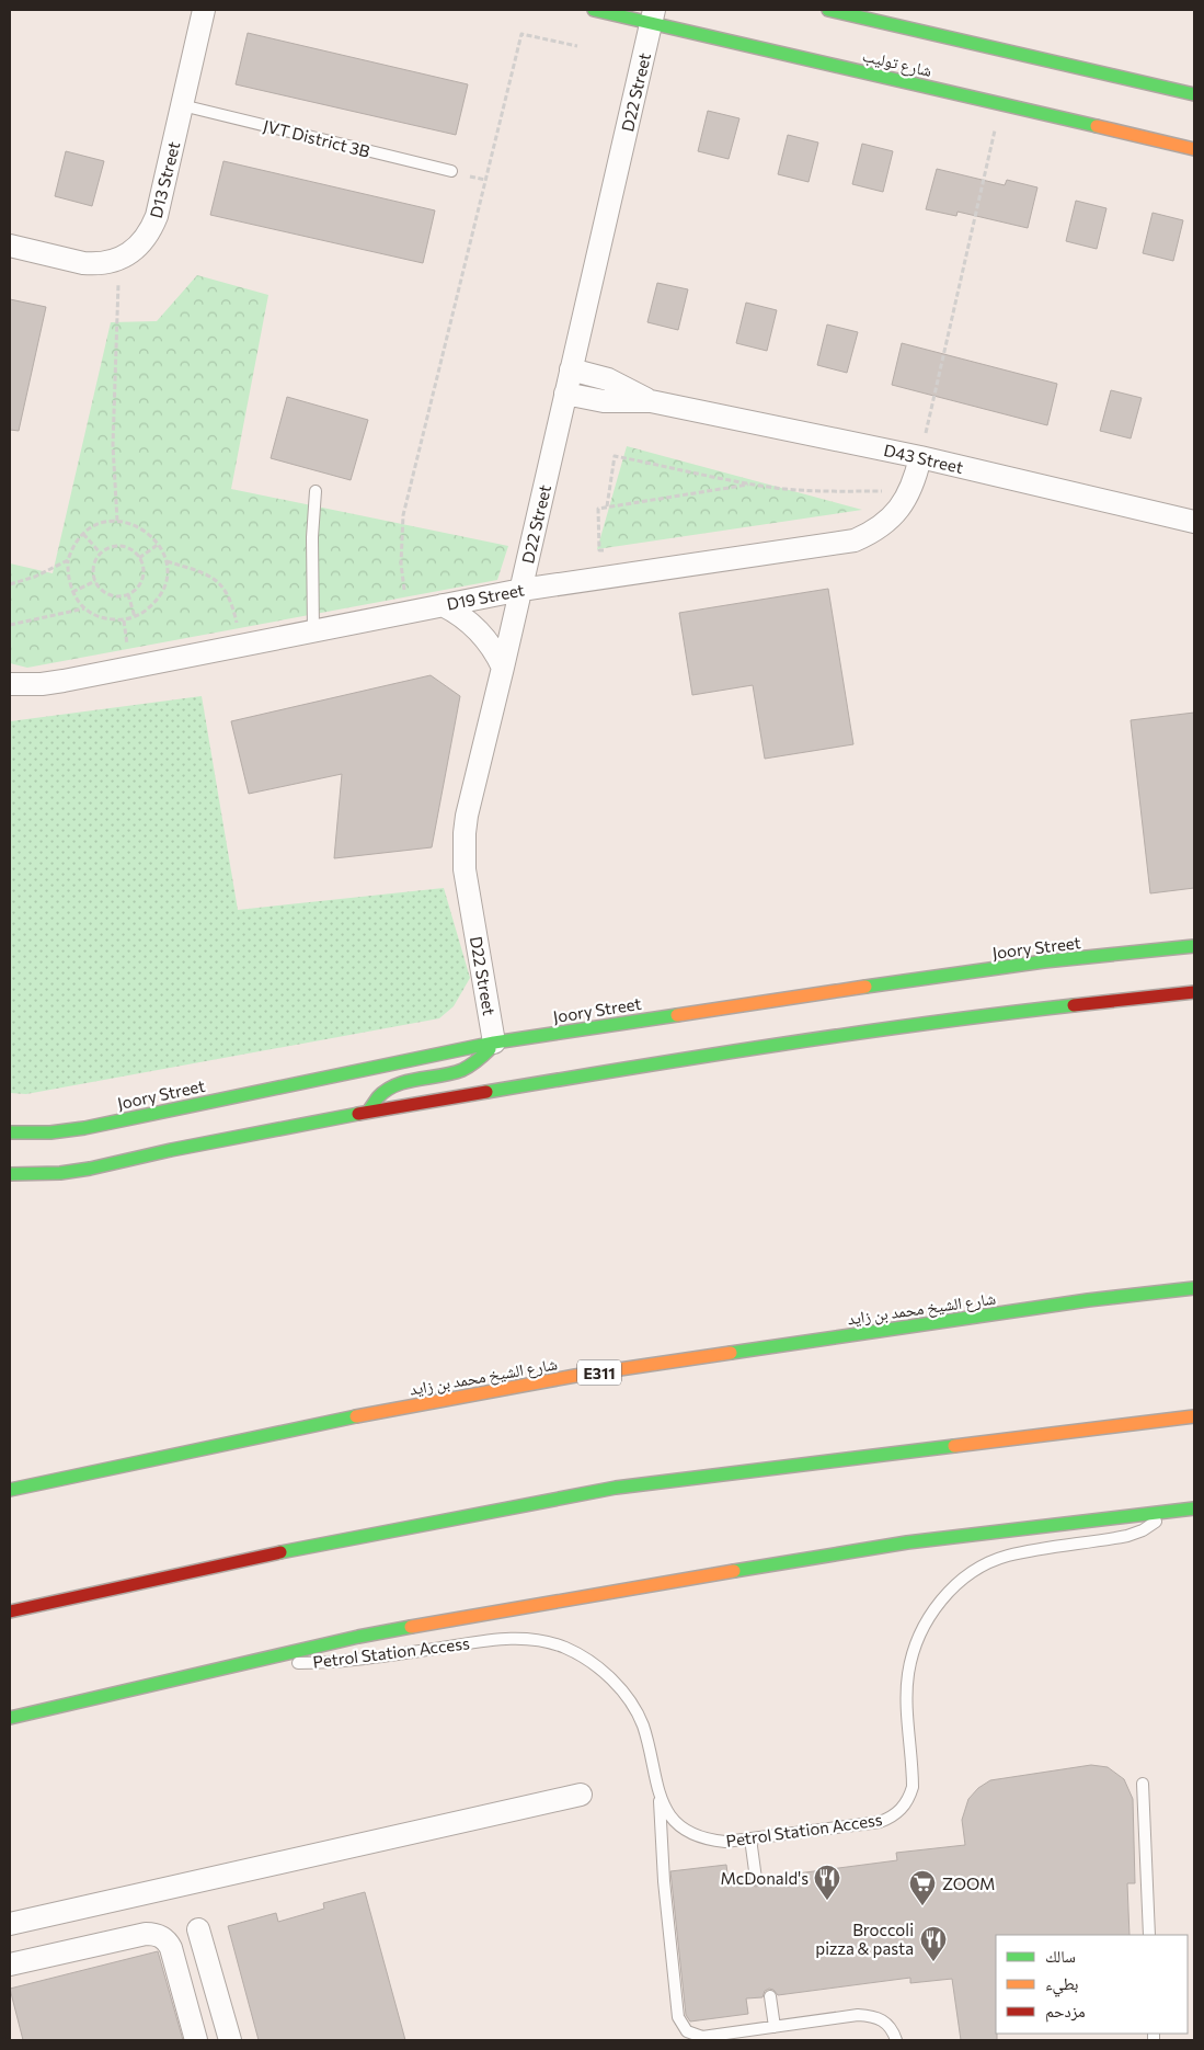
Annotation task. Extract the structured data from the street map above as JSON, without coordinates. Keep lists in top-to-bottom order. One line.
{"streets":{"main road":["شارع توليب","Joory Street","شارع الشيخ محمد بن زايد","E311"],"street":["D22 Street","D13 Street","D43 Street","D19 Street"],"lane":["JVT District 3B","Petrol Station Access"]},"crossings":[["شارع توليب","D22 Street"],["D22 Street","D43 Street"],["D22 Street","D19 Street"],["D22 Street","Joory Street"],["JVT District 3B","D13 Street"],["D43 Street","D19 Street"]],"places":{"restaurant":["McDonald's","Broccoli pizza & pasta"],"supermarket":["ZOOM"]},"legend":["سالك","بطيء","مزدحم"]}
